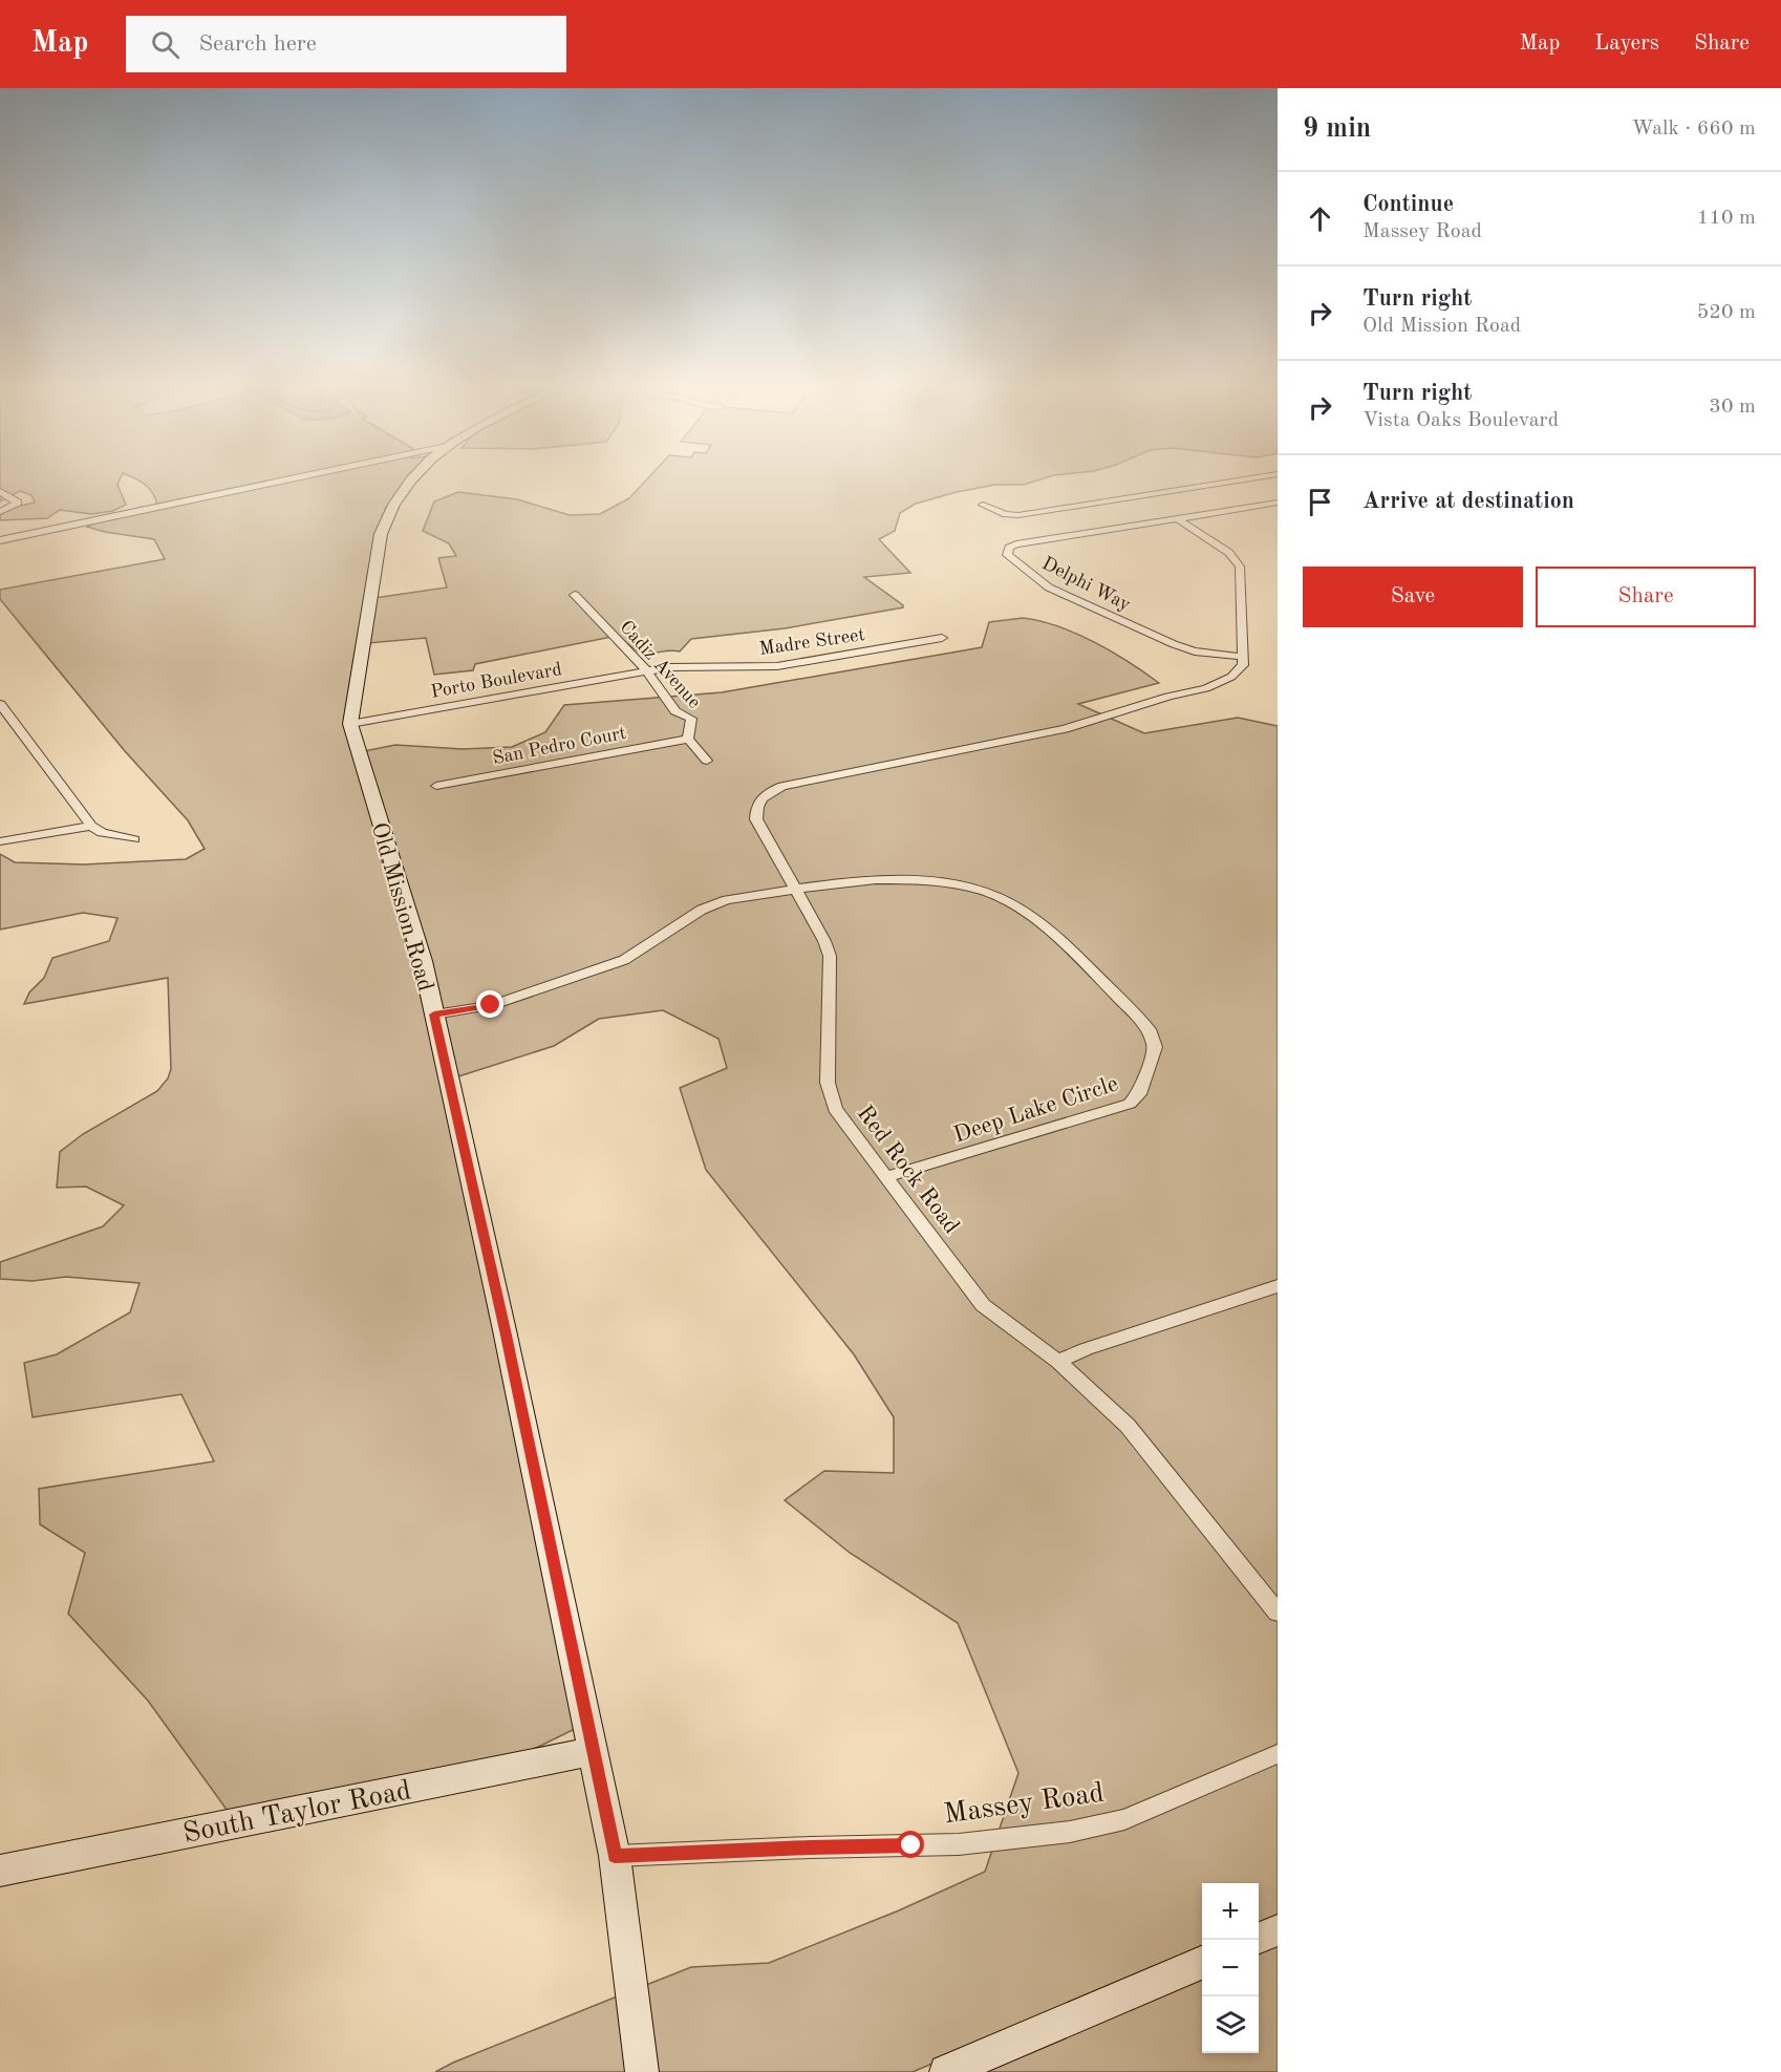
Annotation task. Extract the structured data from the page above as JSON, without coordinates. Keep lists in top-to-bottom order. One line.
{"streets":{"street":["Delphi Way","Madre Street","Cadiz Avenue","Porto Boulevard","San Pedro Court","Old Mission Road","Deep Lake Circle","Red Rock Road","Massey Road","South Taylor Road"]},"crossings":[["Delphi Way","Red Rock Road"],["Madre Street","Cadiz Avenue"],["Madre Street","Porto Boulevard"],["Cadiz Avenue","Porto Boulevard"],["Cadiz Avenue","San Pedro Court"],["Porto Boulevard","Old Mission Road"],["Old Mission Road","Deep Lake Circle"],["Old Mission Road","Massey Road"],["Old Mission Road","South Taylor Road"],["Deep Lake Circle","Red Rock Road"]],"page":{"header":"Map","search":"Search here","nav":["Map","Layers","Share"],"heading":["9 min","Walk · 660 m"],"list":[["Continue","Massey Road","110 m"],["Turn right","Old Mission Road","520 m"],["Turn right","Vista Oaks Boulevard","30 m"],"Arrive at destination"],"buttons":["Save","Share"],"map_buttons":["+","−"]}}
